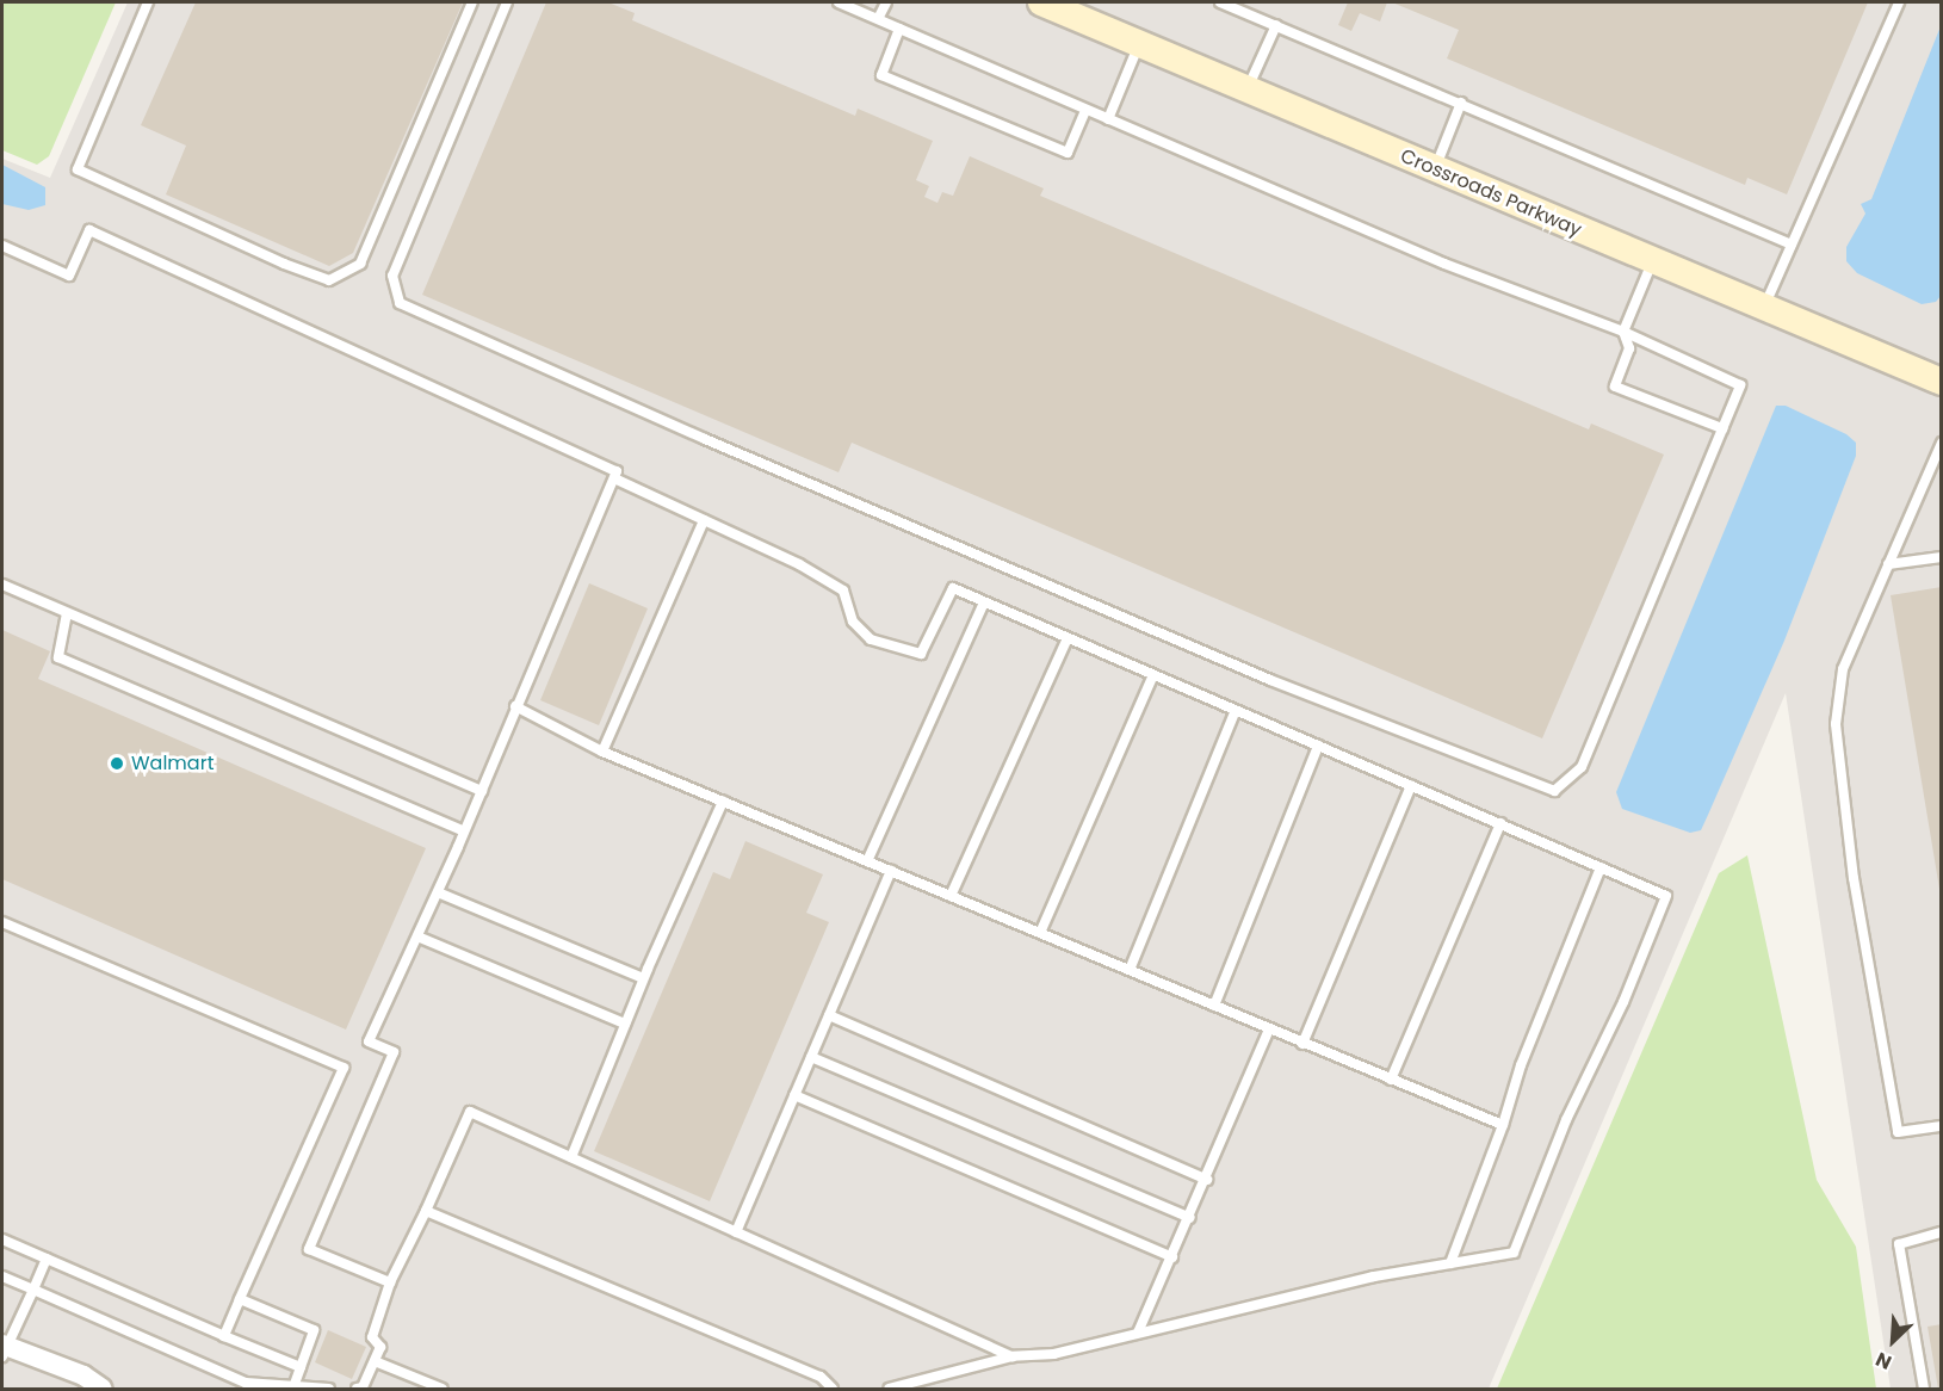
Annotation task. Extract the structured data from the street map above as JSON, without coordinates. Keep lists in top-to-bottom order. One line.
{"streets":{"street":["Crossroads Parkway"]},"places":["Walmart"],"north":"bottom left"}
